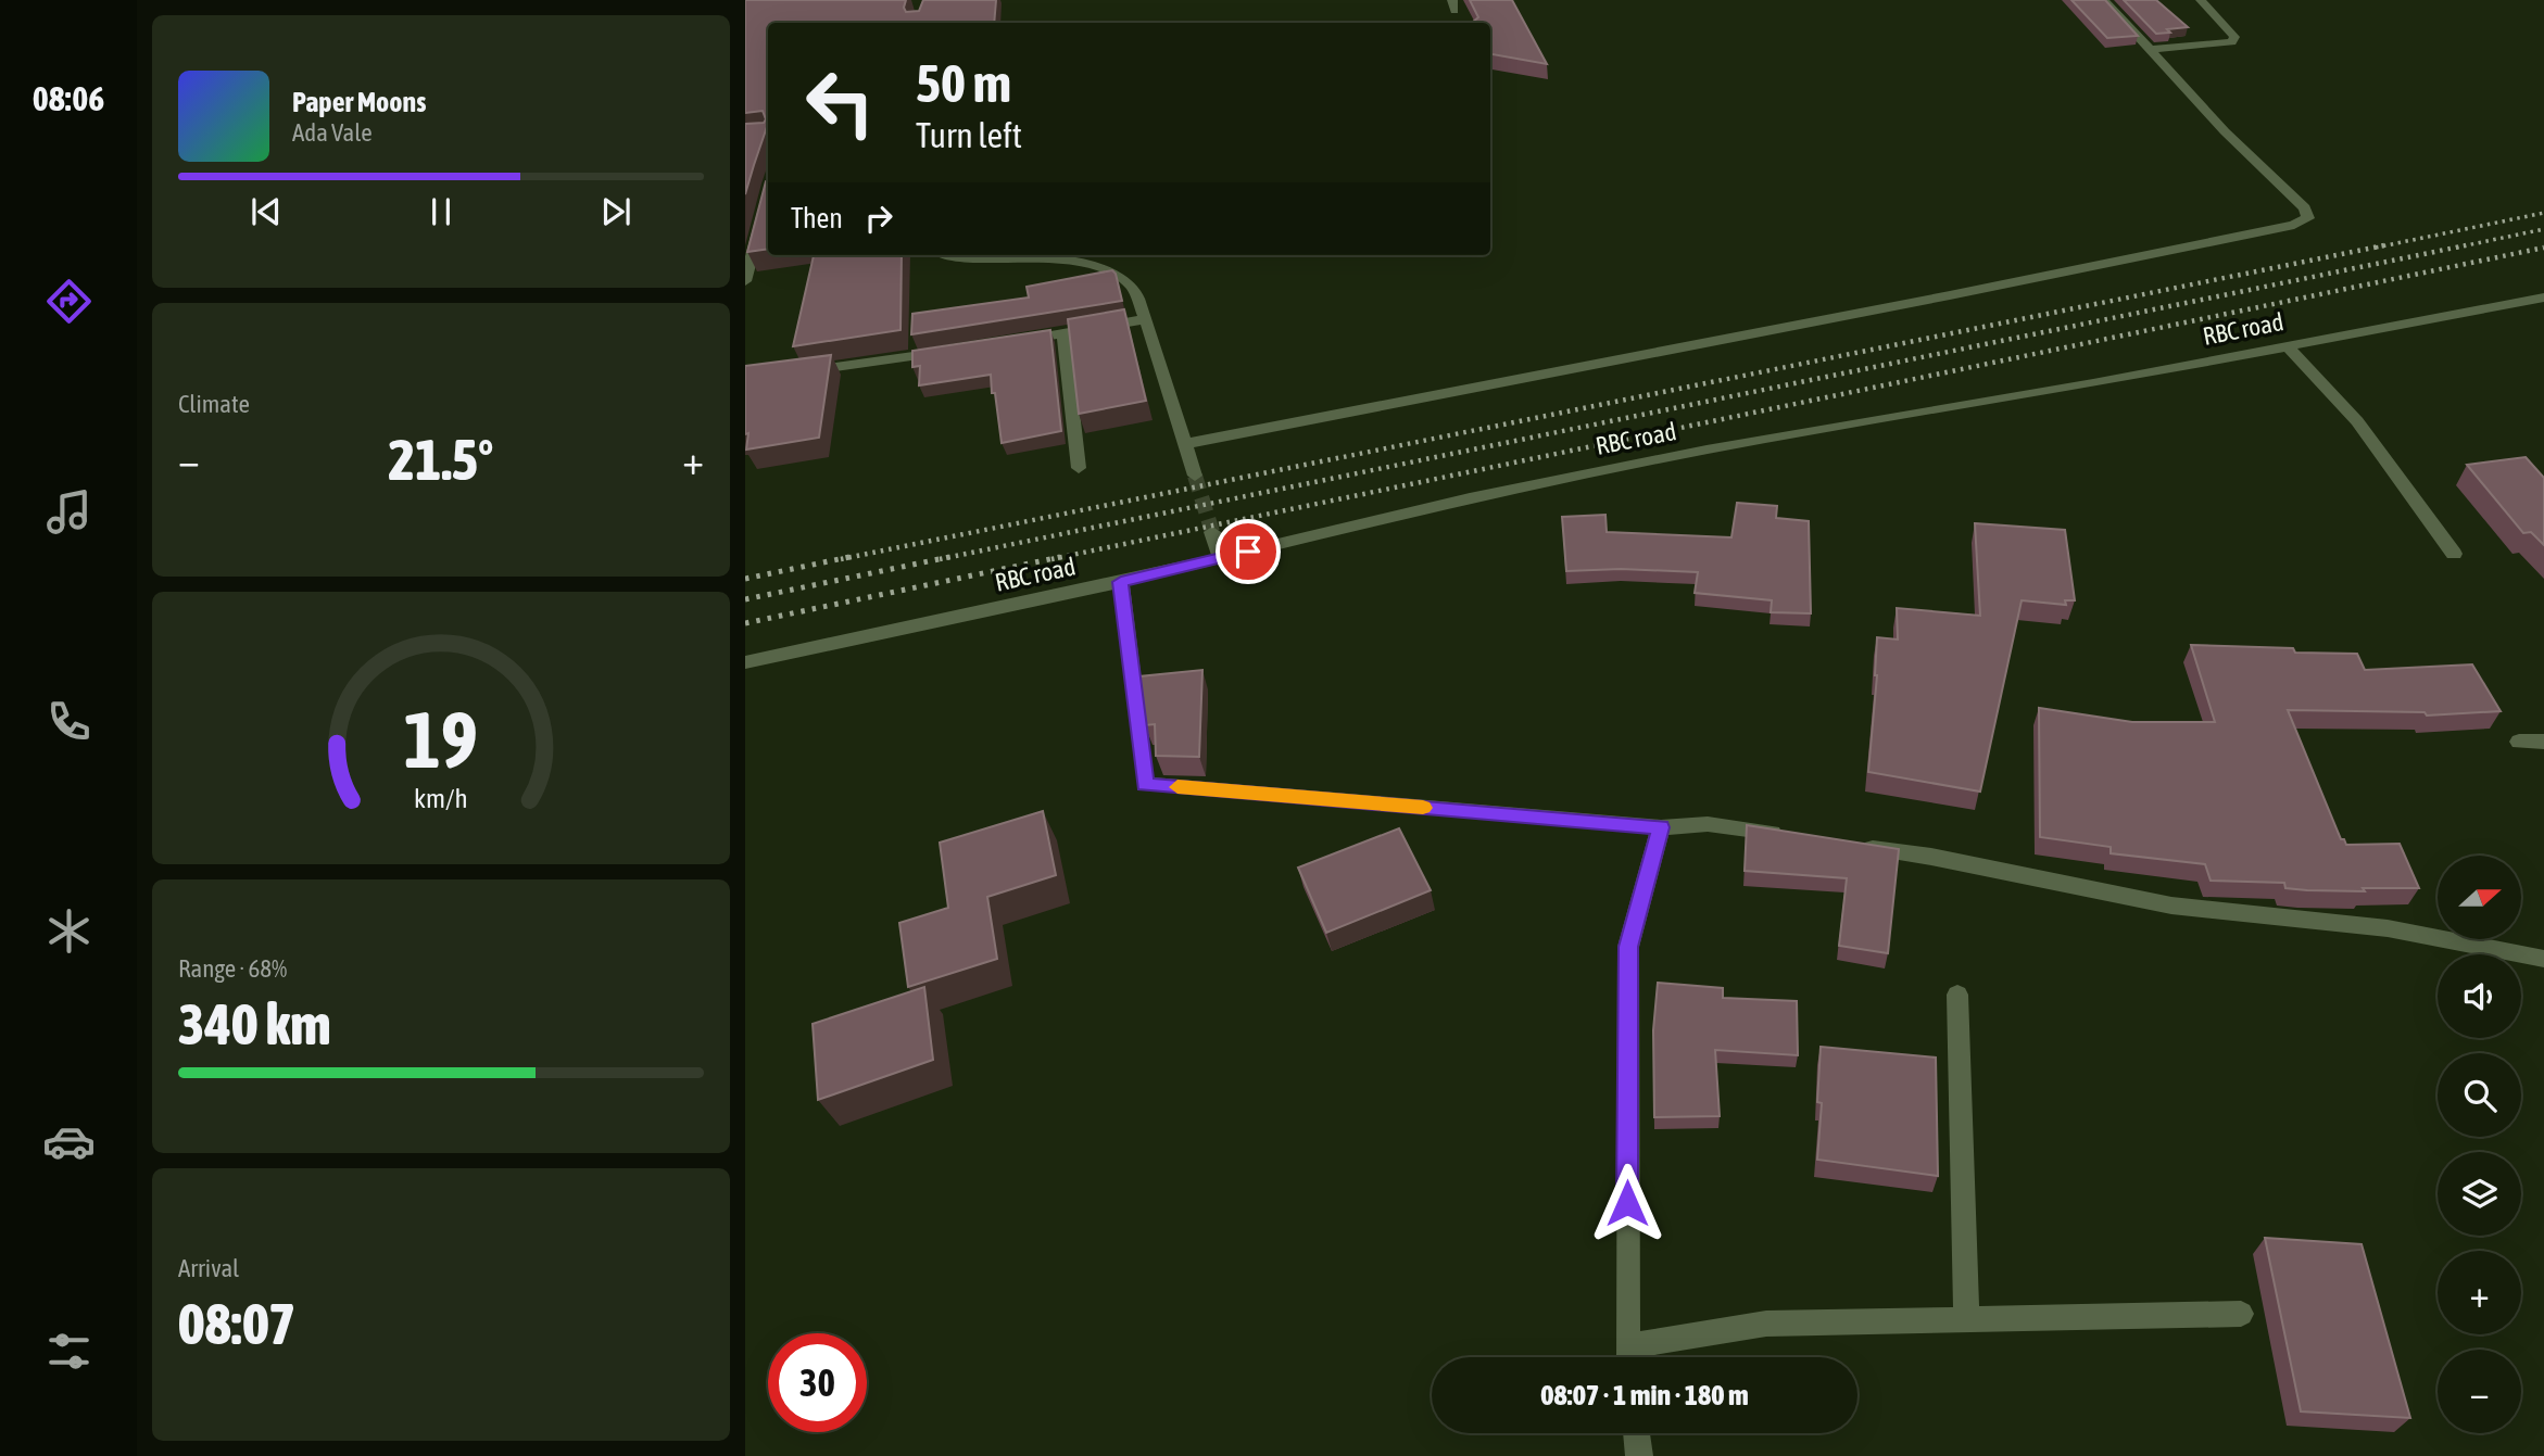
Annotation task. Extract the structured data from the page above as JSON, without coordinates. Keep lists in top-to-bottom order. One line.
{"streets":{"street":["RBC road"]},"north":"right","page":{"tabs":"08:06","turn":["50 m","Turn left"],"song":["Paper Moons","Ada Vale"],"then":"Then","tile":["Climate",["Range · 68%","340 km"],["Arrival","08:07"]],"heat":["−","21.5°","+"],"map_buttons":["+","−"],"limit":"30","trip":"08:07 · 1 min · 180 m","gauge":["19","km/h"]}}
